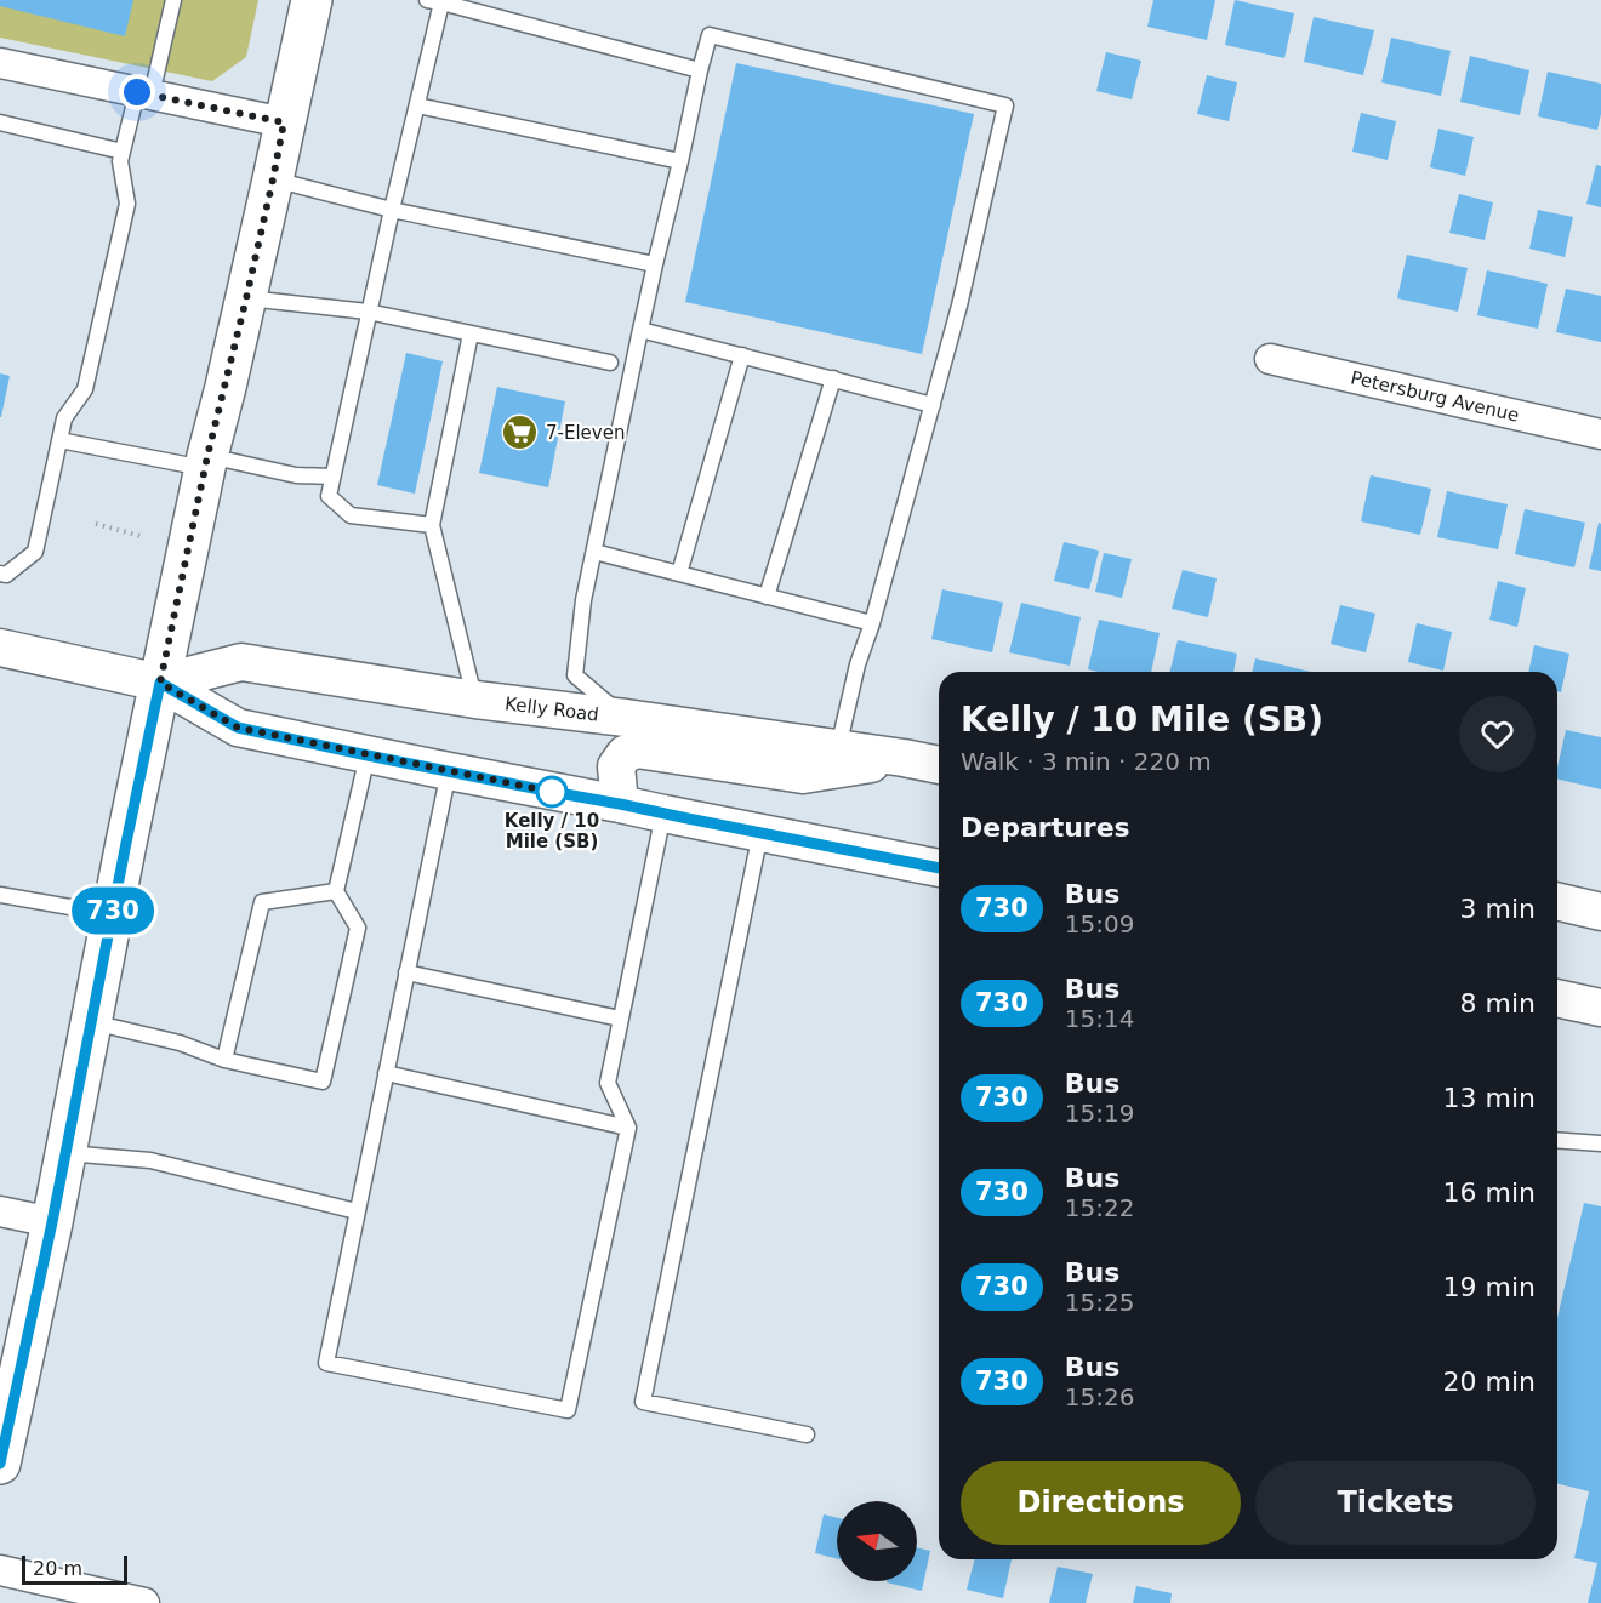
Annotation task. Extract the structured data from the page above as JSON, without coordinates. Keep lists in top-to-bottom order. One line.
{"streets":{"street":["Petersburg Avenue","Kelly Road"]},"places":{"supermarket":["7-Eleven"],"other":["Kelly / 10 Mile (SB)"]},"lines":["bus line 730"],"scale_bar":"20 m","north":"left","page":{"on_map":"730","heading":[["Kelly / 10 Mile (SB)","Walk · 3 min · 220 m"],"Departures"],"list":[{"mark":"730","name":"Bus","note":"15:09","value":"3 min"},{"mark":"730","name":"Bus","note":"15:14","value":"8 min"},{"mark":"730","name":"Bus","note":"15:19","value":"13 min"},{"mark":"730","name":"Bus","note":"15:22","value":"16 min"},{"mark":"730","name":"Bus","note":"15:25","value":"19 min"},{"mark":"730","name":"Bus","note":"15:26","value":"20 min"}],"buttons":["Directions","Tickets"],"scale":"20 m"}}
